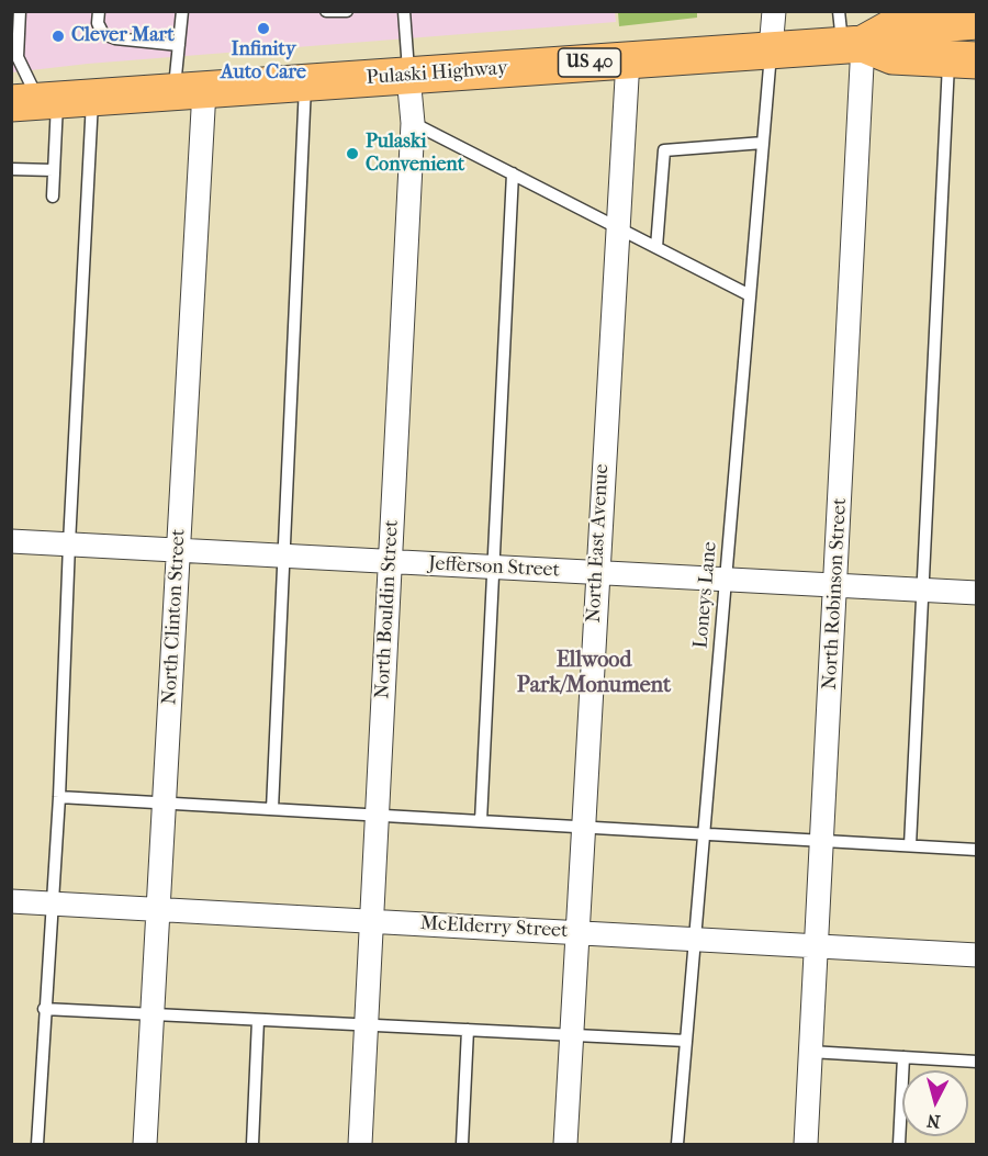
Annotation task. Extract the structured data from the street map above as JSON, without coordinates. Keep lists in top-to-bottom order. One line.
{"streets":{"main road":["US 40","Pulaski Highway"],"street":["North East Avenue","Jefferson Street","North Robinson Street","North Bouldin Street","North Clinton Street","McElderry Street"],"lane":["Loneys Lane"]},"crossings":[["Pulaski Highway","North East Avenue"],["Pulaski Highway","North Robinson Street"],["Pulaski Highway","Loneys Lane"],["Pulaski Highway","North Bouldin Street"],["Pulaski Highway","North Clinton Street"],["North East Avenue","Jefferson Street"],["North East Avenue","McElderry Street"],["Jefferson Street","North Robinson Street"],["Jefferson Street","Loneys Lane"],["Jefferson Street","North Bouldin Street"],["Jefferson Street","North Clinton Street"],["North Robinson Street","McElderry Street"],["Loneys Lane","McElderry Street"],["North Bouldin Street","McElderry Street"],["North Clinton Street","McElderry Street"]],"districts":["Ellwood Park/Monument"],"places":["Infinity Auto Care","Clever Mart","Pulaski Convenient"],"north":"bottom"}
